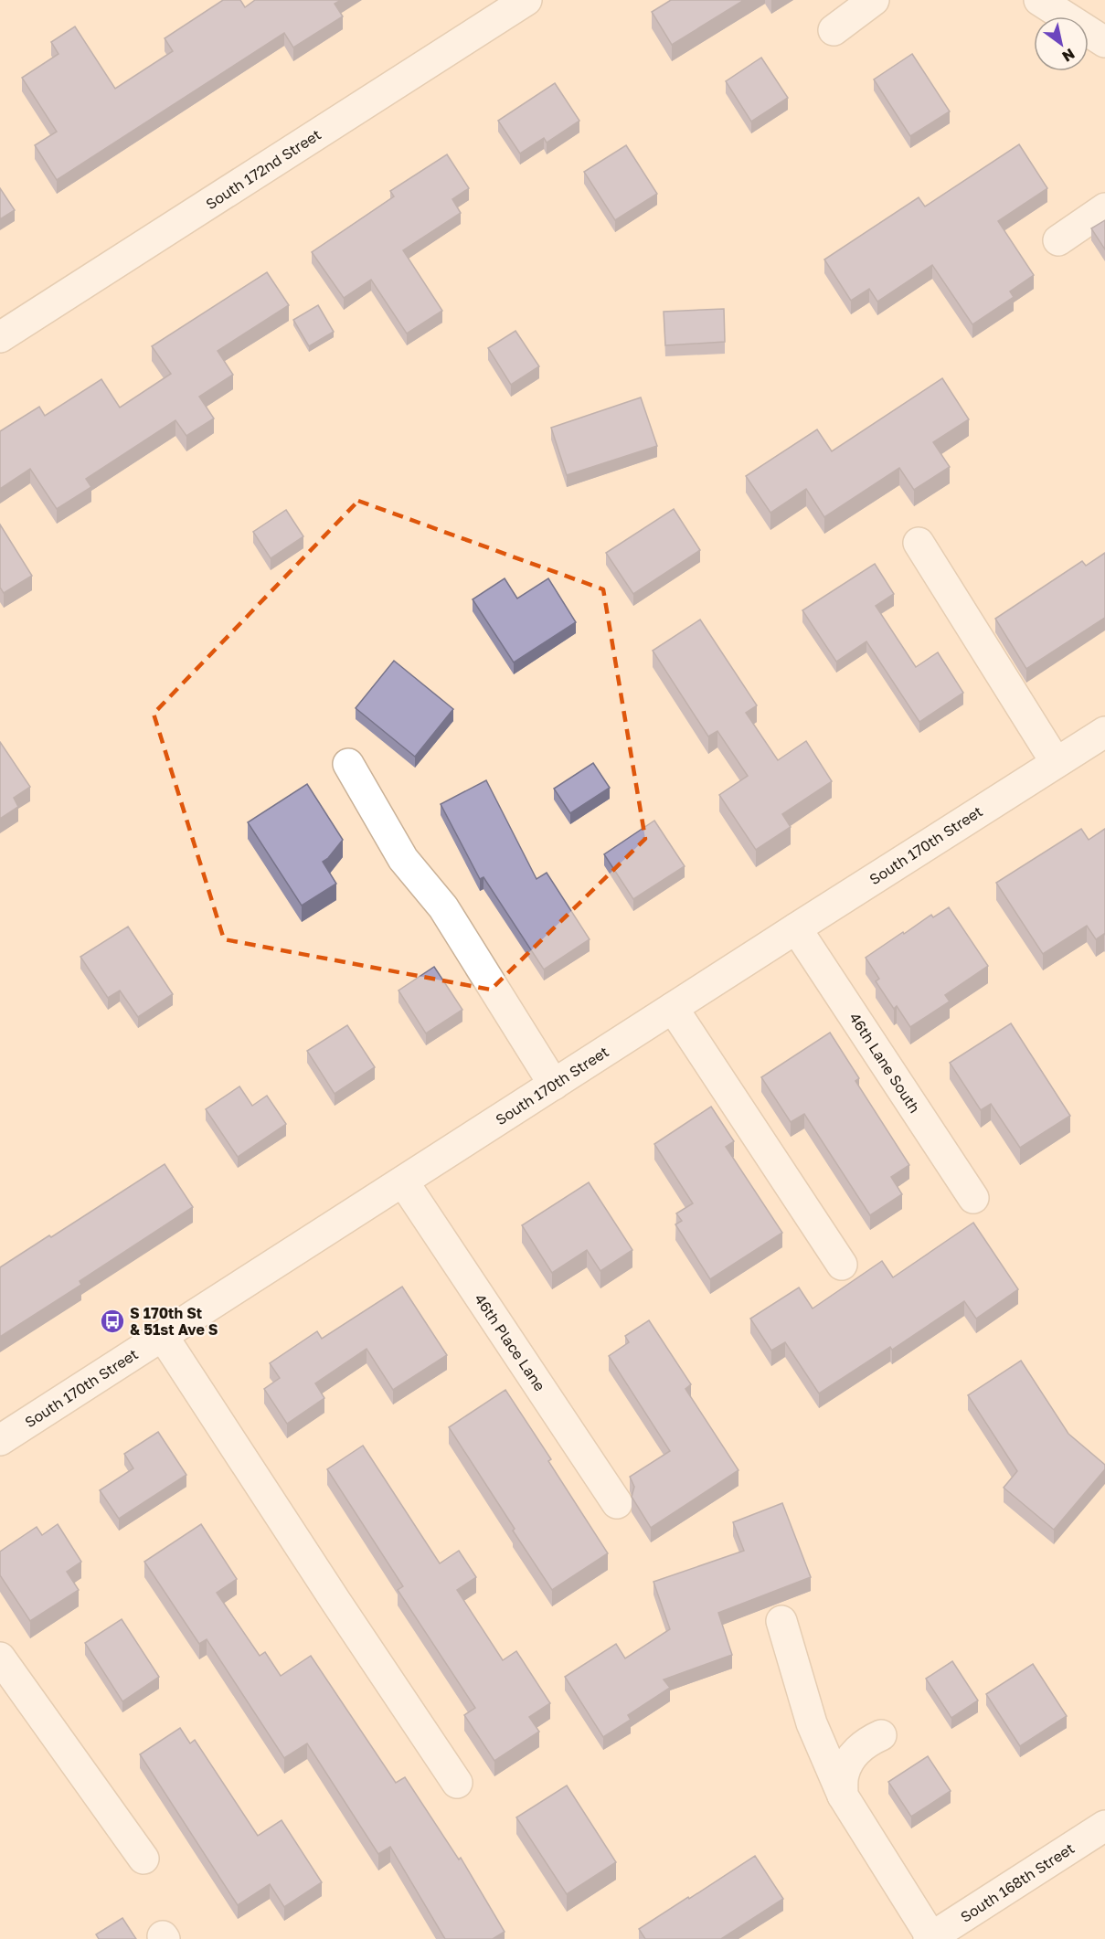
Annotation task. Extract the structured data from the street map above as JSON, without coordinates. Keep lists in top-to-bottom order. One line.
{"streets":{"street":["South 172nd Street","South 170th Street","46th Lane South","46th Place Lane","South 168th Street"]},"crossings":[["South 170th Street","46th Lane South"],["South 170th Street","46th Place Lane"]],"places":{"bus stop":["S 170th St & 51st Ave S"]},"north":"bottom right"}
